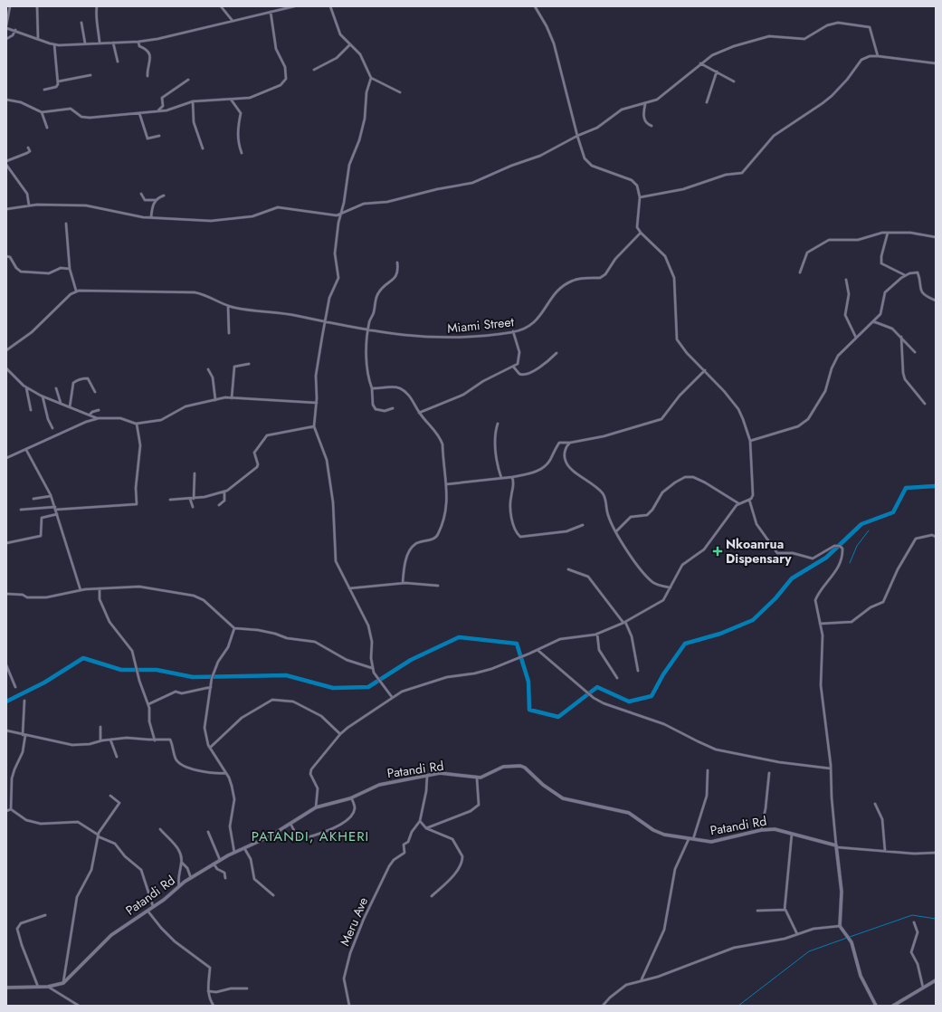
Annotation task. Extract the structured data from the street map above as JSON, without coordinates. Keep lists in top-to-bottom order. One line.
{"streets":{"street":["Miami Street","Patandi Rd","Meru Ave"]},"districts":["PATANDI, AKHERI"],"places":{"health":["Nkoanrua Dispensary"]}}
